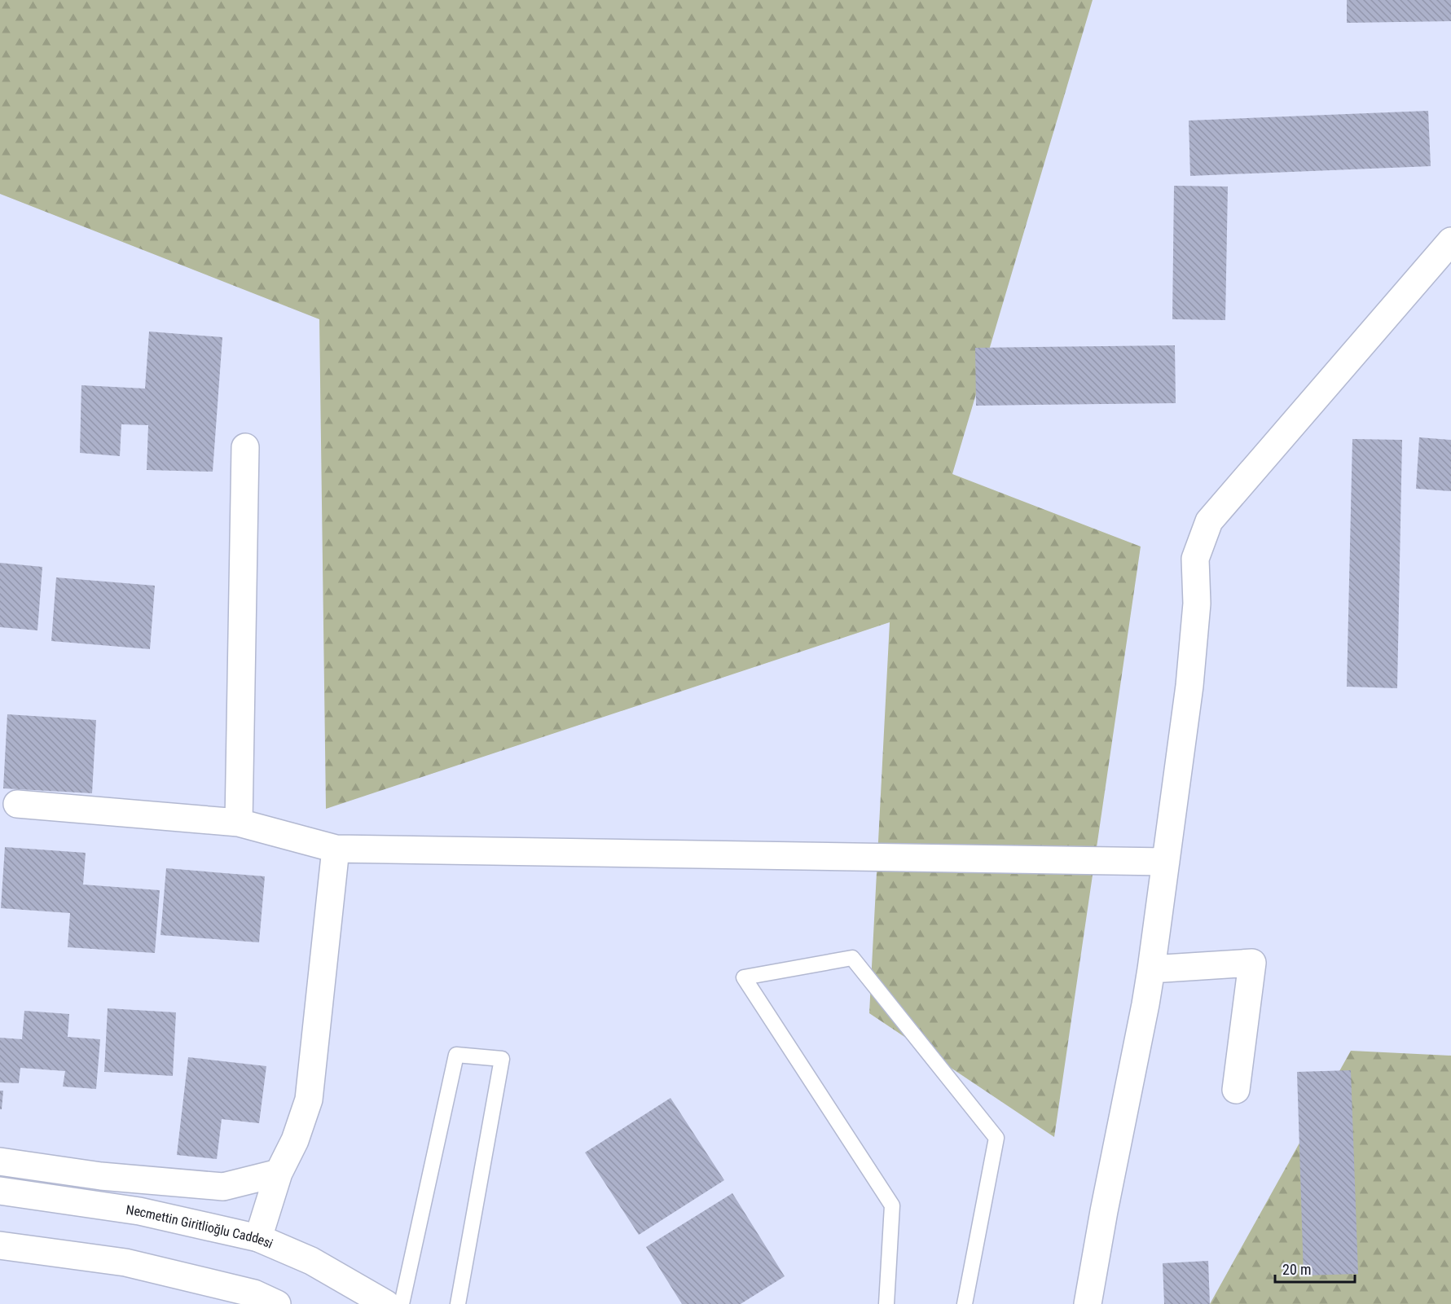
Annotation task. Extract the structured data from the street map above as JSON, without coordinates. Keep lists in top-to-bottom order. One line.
{"streets":{"street":["Necmettin Giritlioğlu Caddesi"]},"scale_bar":"20 m"}
